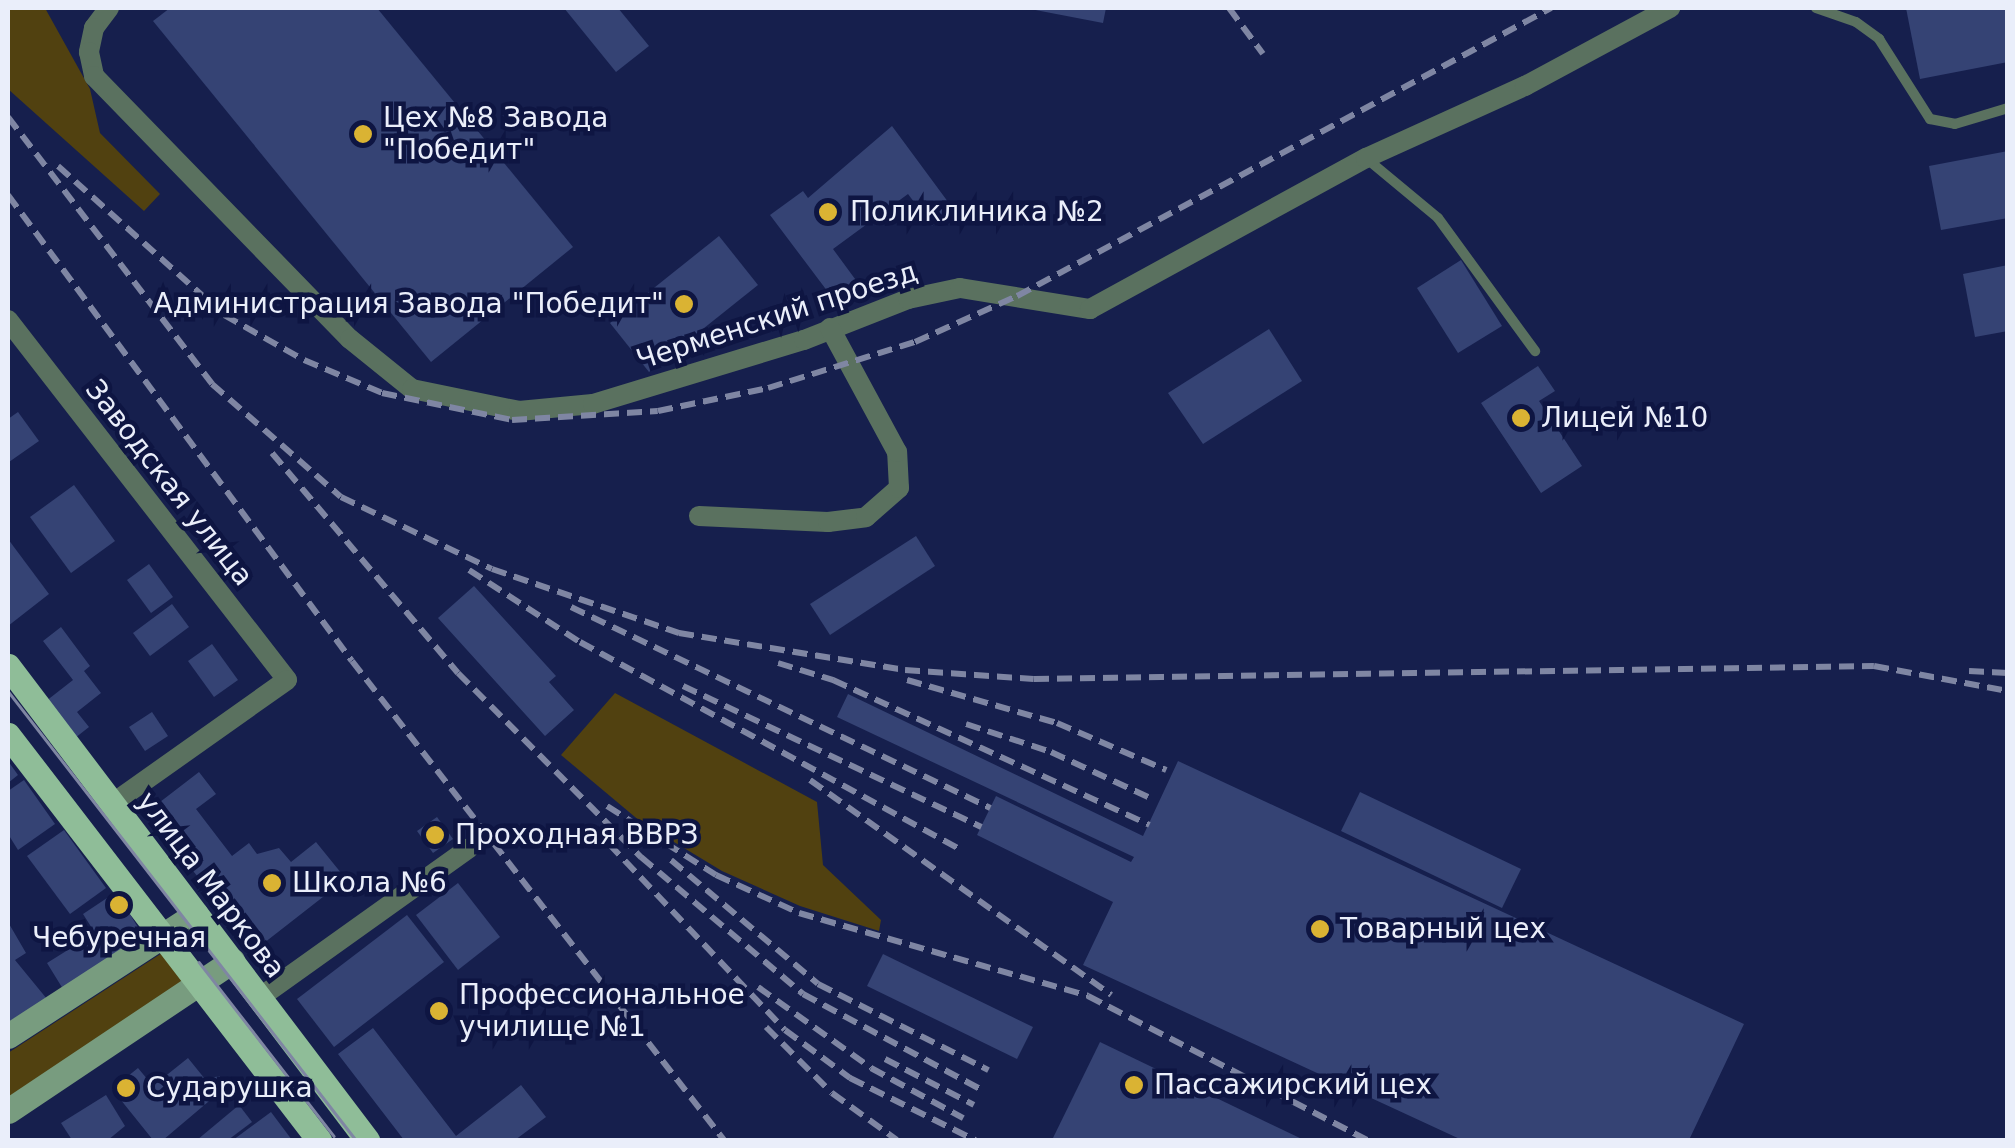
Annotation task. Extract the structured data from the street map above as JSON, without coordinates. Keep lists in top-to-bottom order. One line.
{"streets":{"main road":["улица Маркова"],"street":["Черменский проезд","Заводская улица"]},"crossings":[["Заводская улица","улица Маркова"]],"places":["Цех №8 Завода \"Победит\"","Поликлиника №2","Администрация Завода \"Победит\"","Лицей №10","Проходная ВВРЗ","Школа №6","Чебуречная","Товарный цех","Профессиональное училище №1","Пассажирский цех","Сударушка"]}
